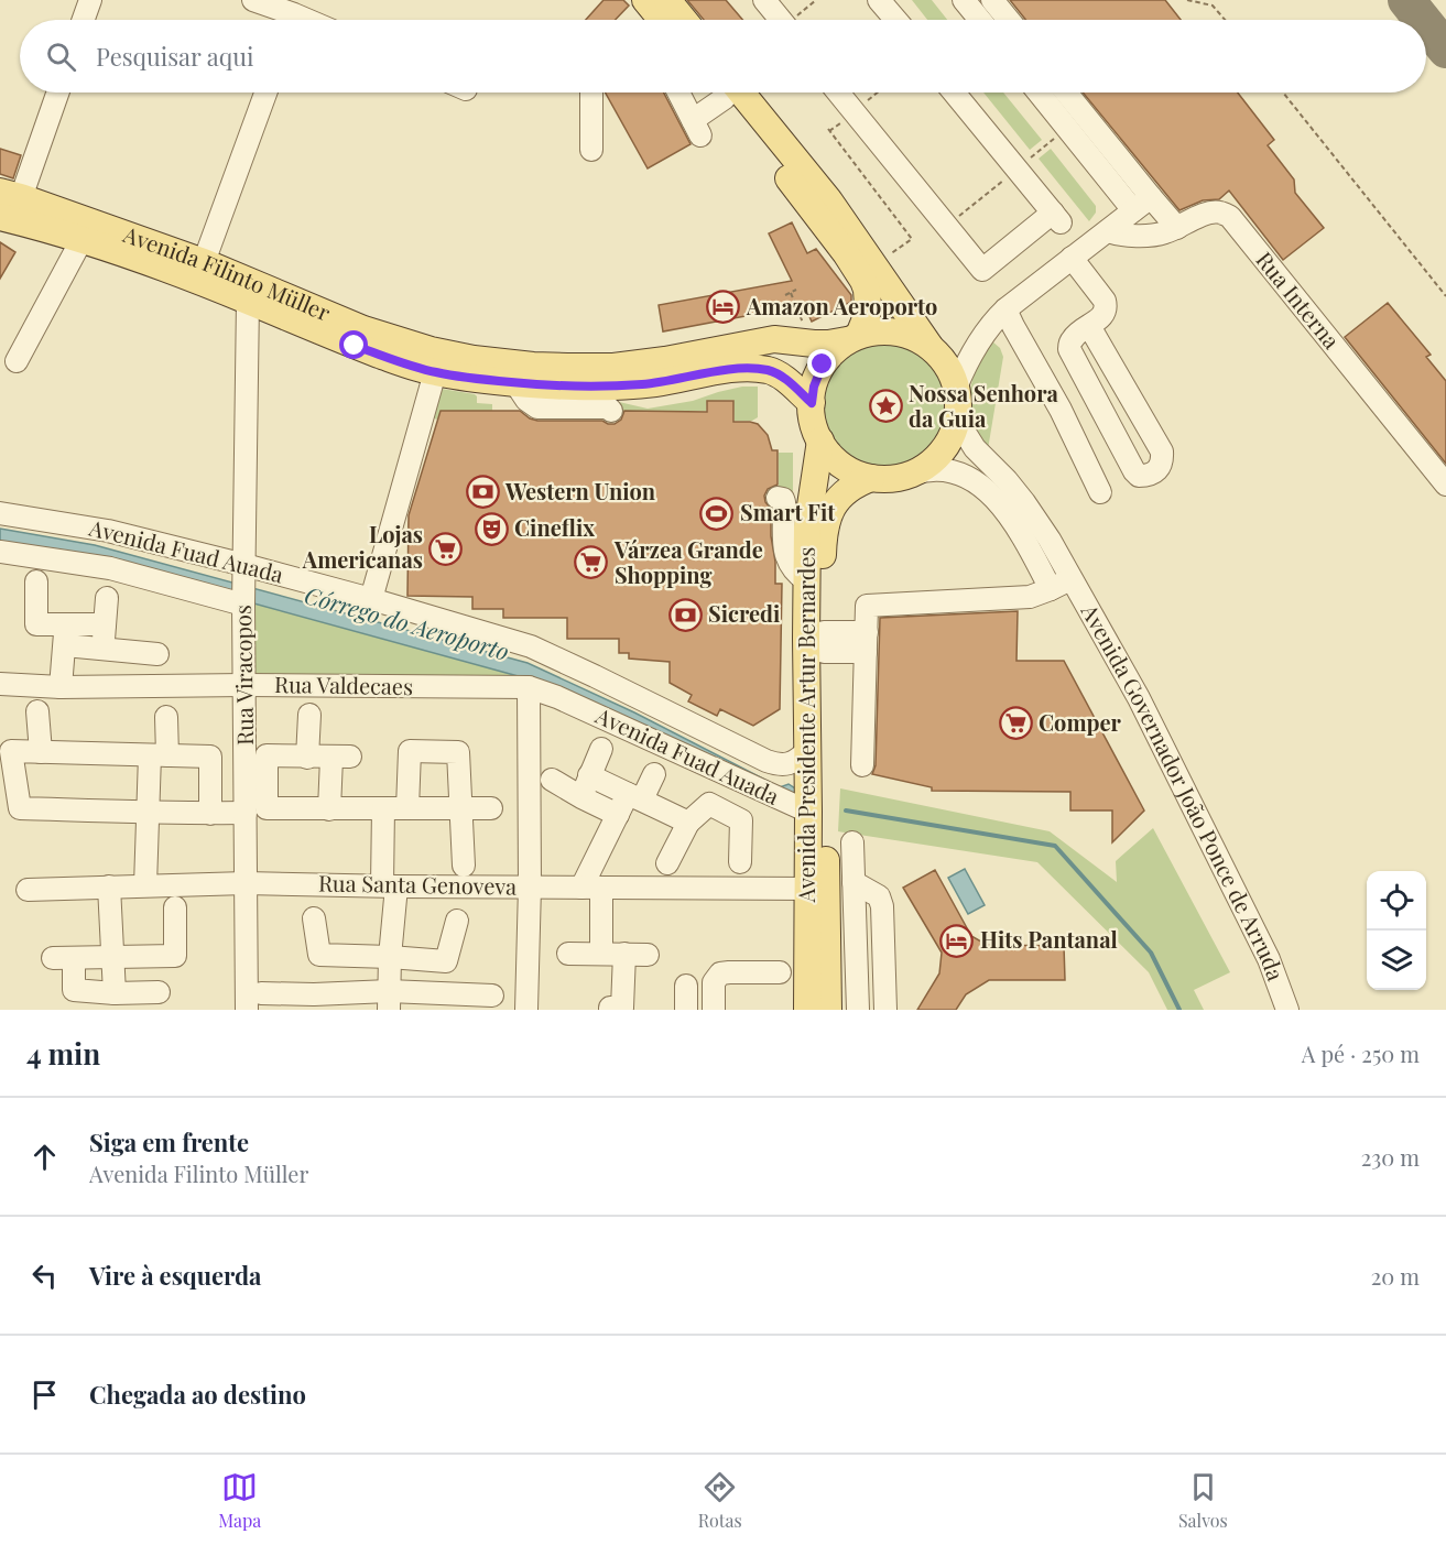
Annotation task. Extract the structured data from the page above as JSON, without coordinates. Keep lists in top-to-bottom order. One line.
{"streets":{"main road":["Avenida Filinto Müller","Avenida Presidente Artur Bernardes"],"street":["Rua Interna","Avenida Fuad Auada","Rua Viracopos","Rua Valdecaes","Avenida Governador João Ponce de Arruda","Rua Santa Genoveva"]},"crossings":[["Avenida Filinto Müller","Rua Viracopos"],["Avenida Filinto Müller","Avenida Presidente Artur Bernardes"],["Avenida Filinto Müller","Avenida Governador João Ponce de Arruda"],["Avenida Fuad Auada","Rua Viracopos"],["Avenida Fuad Auada","Rua Valdecaes"],["Avenida Fuad Auada","Avenida Presidente Artur Bernardes"],["Rua Viracopos","Rua Valdecaes"],["Rua Viracopos","Rua Santa Genoveva"],["Avenida Presidente Artur Bernardes","Avenida Governador João Ponce de Arruda"],["Avenida Presidente Artur Bernardes","Rua Santa Genoveva"]],"water":["Córrego do Aeroporto"],"places":{"hotel":["Amazon Aeroporto","Hits Pantanal"],"place":["Nossa Senhora da Guia"],"bank":["Western Union","Sicredi"],"sports":["Smart Fit"],"theatre":["Cineflix"],"supermarket":["Lojas Americanas","Várzea Grande Shopping","Comper"]},"page":{"search":"Pesquisar aqui","heading":["4 min","A pé · 250 m"],"list":[["Siga em frente","Avenida Filinto Müller","230 m"],["Vire à esquerda","20 m"],"Chegada ao destino"],"nav":["Mapa","Rotas","Salvos"]}}
